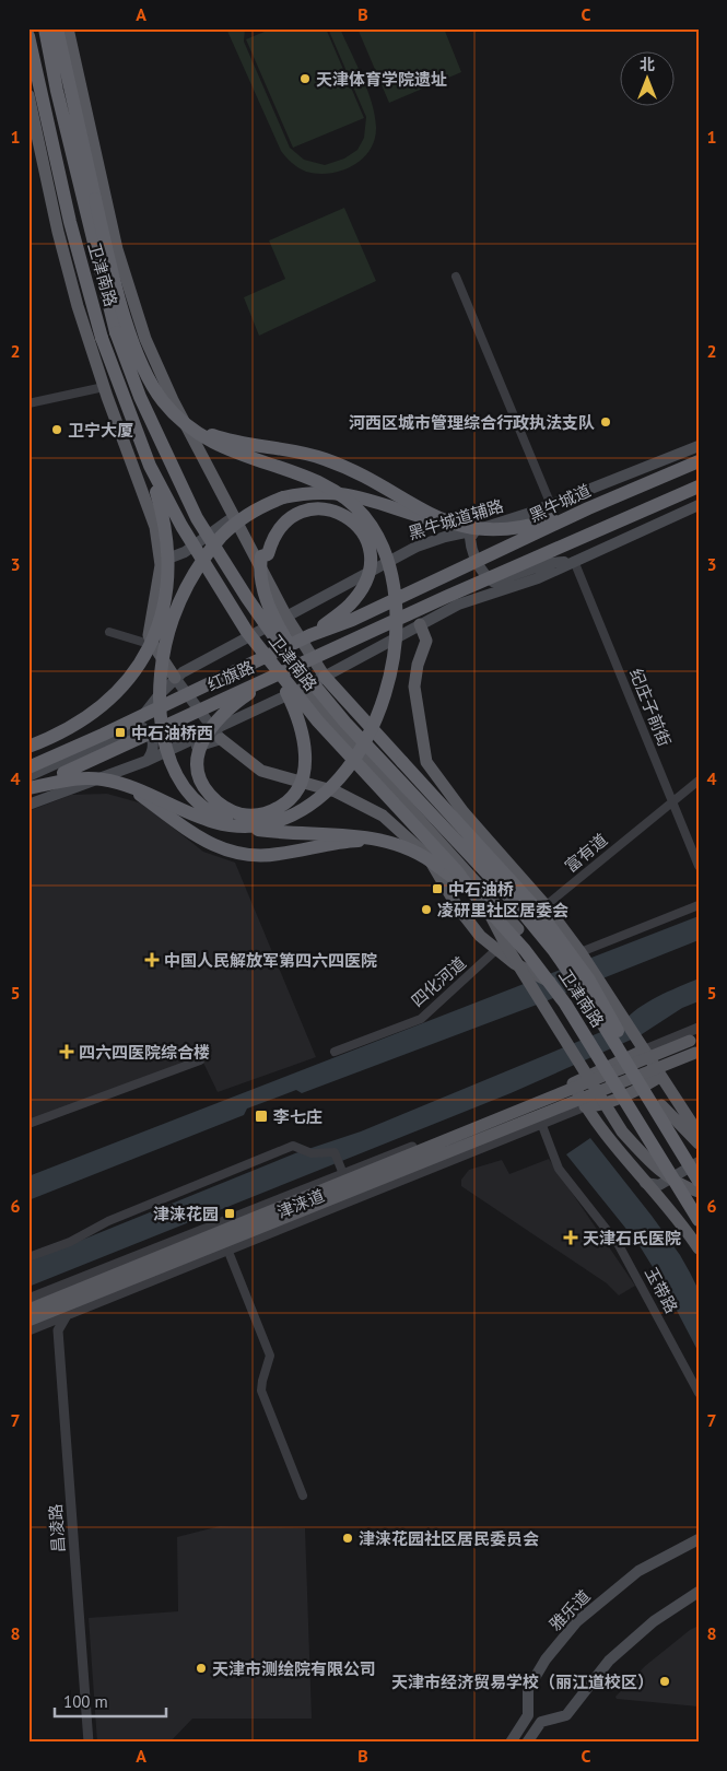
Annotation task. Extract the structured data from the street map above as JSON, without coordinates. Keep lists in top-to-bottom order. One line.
{"streets":{"highway":["卫津南路","黑牛城道","红旗路"],"main road":["黑牛城道辅路","雅乐道"],"street":["纪庄子前街","富有道","四化河道","津涞道","玉带路","昌凌路"]},"crossings":[["卫津南路","红旗路"],["黑牛城道","红旗路"],["纪庄子前街","富有道"],["富有道","四化河道"],["津涞道","玉带路"],["津涞道","昌凌路"]],"places":{"other":["天津体育学院遗址","河西区城市管理综合行政执法支队","卫宁大厦","凌研里社区居委会","津涞花园社区居民委员会","天津市测绘院有限公司","天津市经济贸易学校（丽江道校区）"],"transit":["中石油桥西","中石油桥","李七庄","津涞花园"],"health":["中国人民解放军第四六四医院","四六四医院综合楼","天津石氏医院"]},"scale_bar":"100 m","north":"top","grid":{"columns":["A","B","C"],"rows":["1","2","3","4","5","6","7","8"]}}
